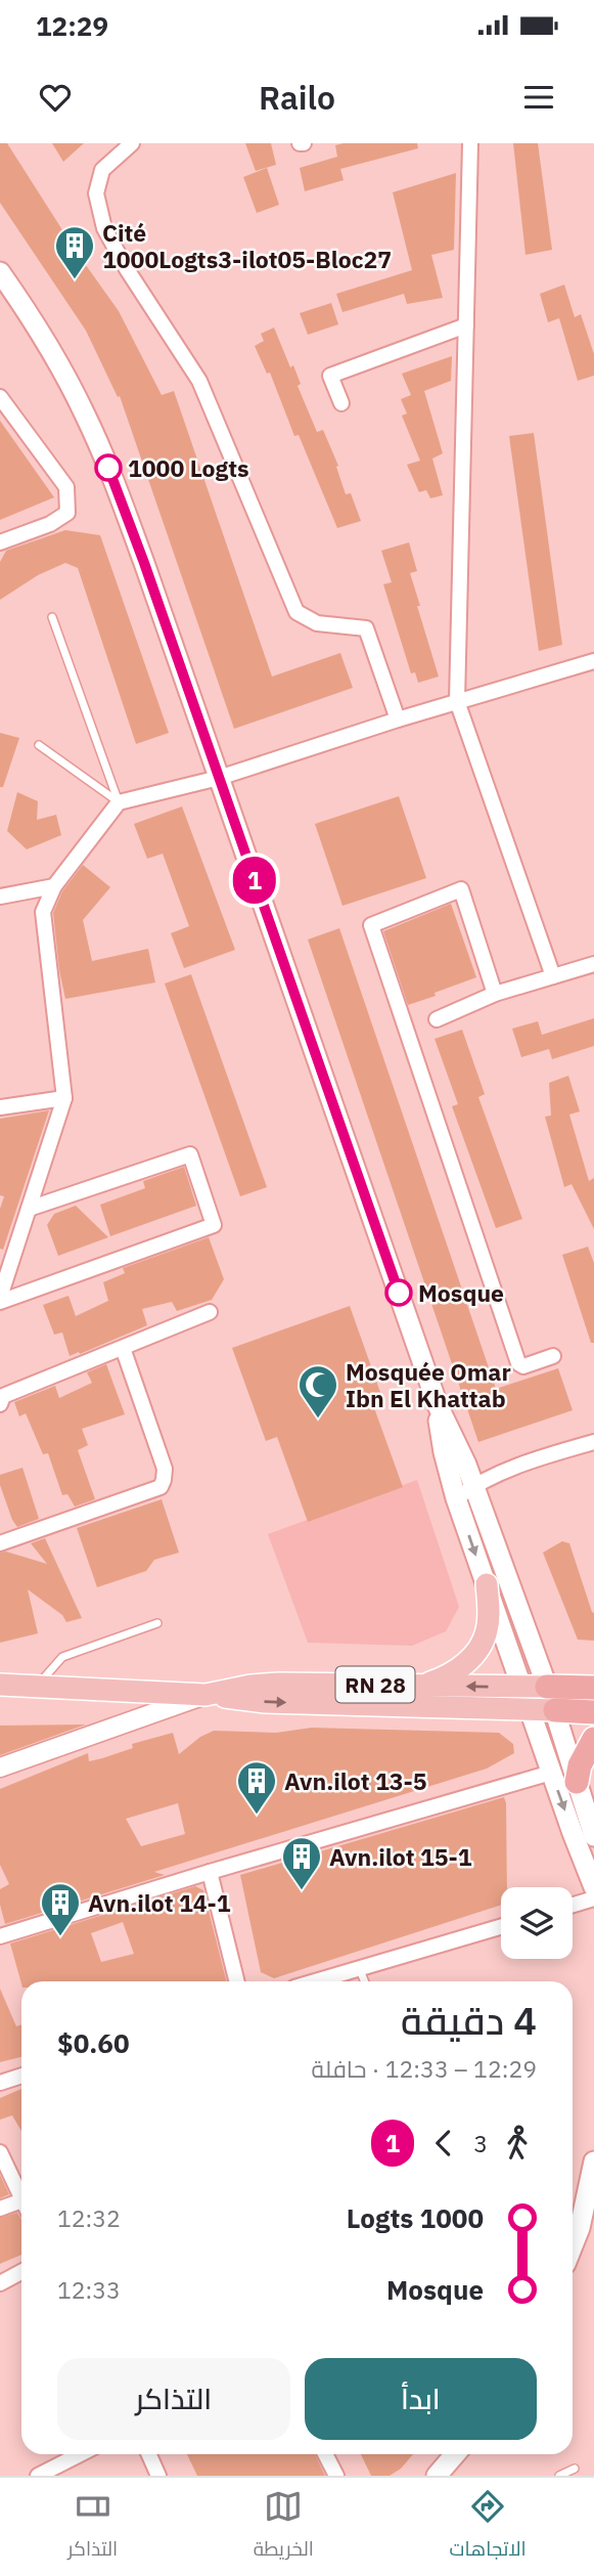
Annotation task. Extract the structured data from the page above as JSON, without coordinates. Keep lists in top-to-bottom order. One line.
{"streets":{"highway":["RN 28"]},"places":{"building":["Cité 1000Logts3-ilot05-Bloc27","Avn.ilot 13-5","Avn.ilot 15-1","Avn.ilot 14-1"],"other":["1000 Logts","Mosque"],"mosque":["Mosquée Omar Ibn El Khattab"]},"lines":["bus line 1"],"page":{"status":"12:29","header":"Railo","on_map":"1","heading":["4 دقيقة","12:29 – 12:33 · حافلة","$0.60"],"legs":["3","1"],"list":[{"name":"1000 Logts","value":"12:32"},{"name":"Mosque","value":"12:33"}],"buttons":["ابدأ","التذاكر"],"tabs":["الاتجاهات","الخريطة","التذاكر"]}}
